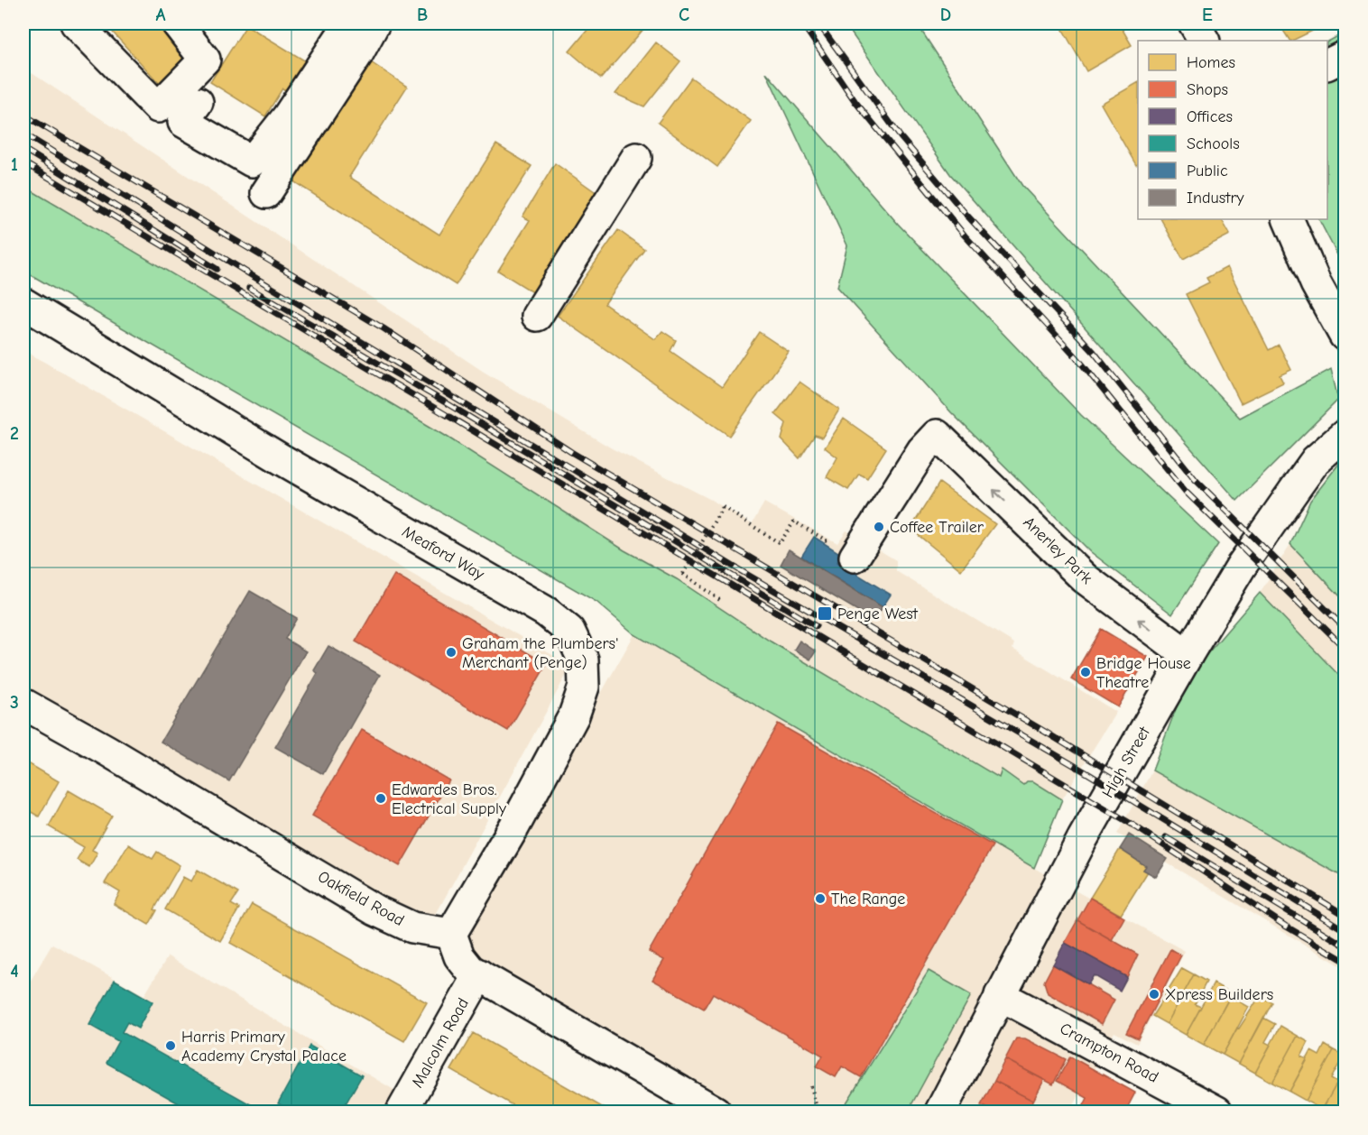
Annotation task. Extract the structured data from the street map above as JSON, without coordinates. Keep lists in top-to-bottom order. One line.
{"streets":{"street":["Anerley Park","Meaford Way","High Street","Oakfield Road","Malcolm Road","Crampton Road"]},"crossings":[["Anerley Park","High Street"],["Meaford Way","Oakfield Road"],["High Street","Crampton Road"]],"places":{"other":["Coffee Trailer","Graham the Plumbers' Merchant (Penge)","Bridge House Theatre","Edwardes Bros. Electrical Supply","The Range","Xpress Builders","Harris Primary Academy Crystal Palace"],"transit":["Penge West"]},"legend":["Homes","Shops","Offices","Schools","Public","Industry"],"grid":{"columns":["A","B","C","D","E"],"rows":["1","2","3","4"]}}
